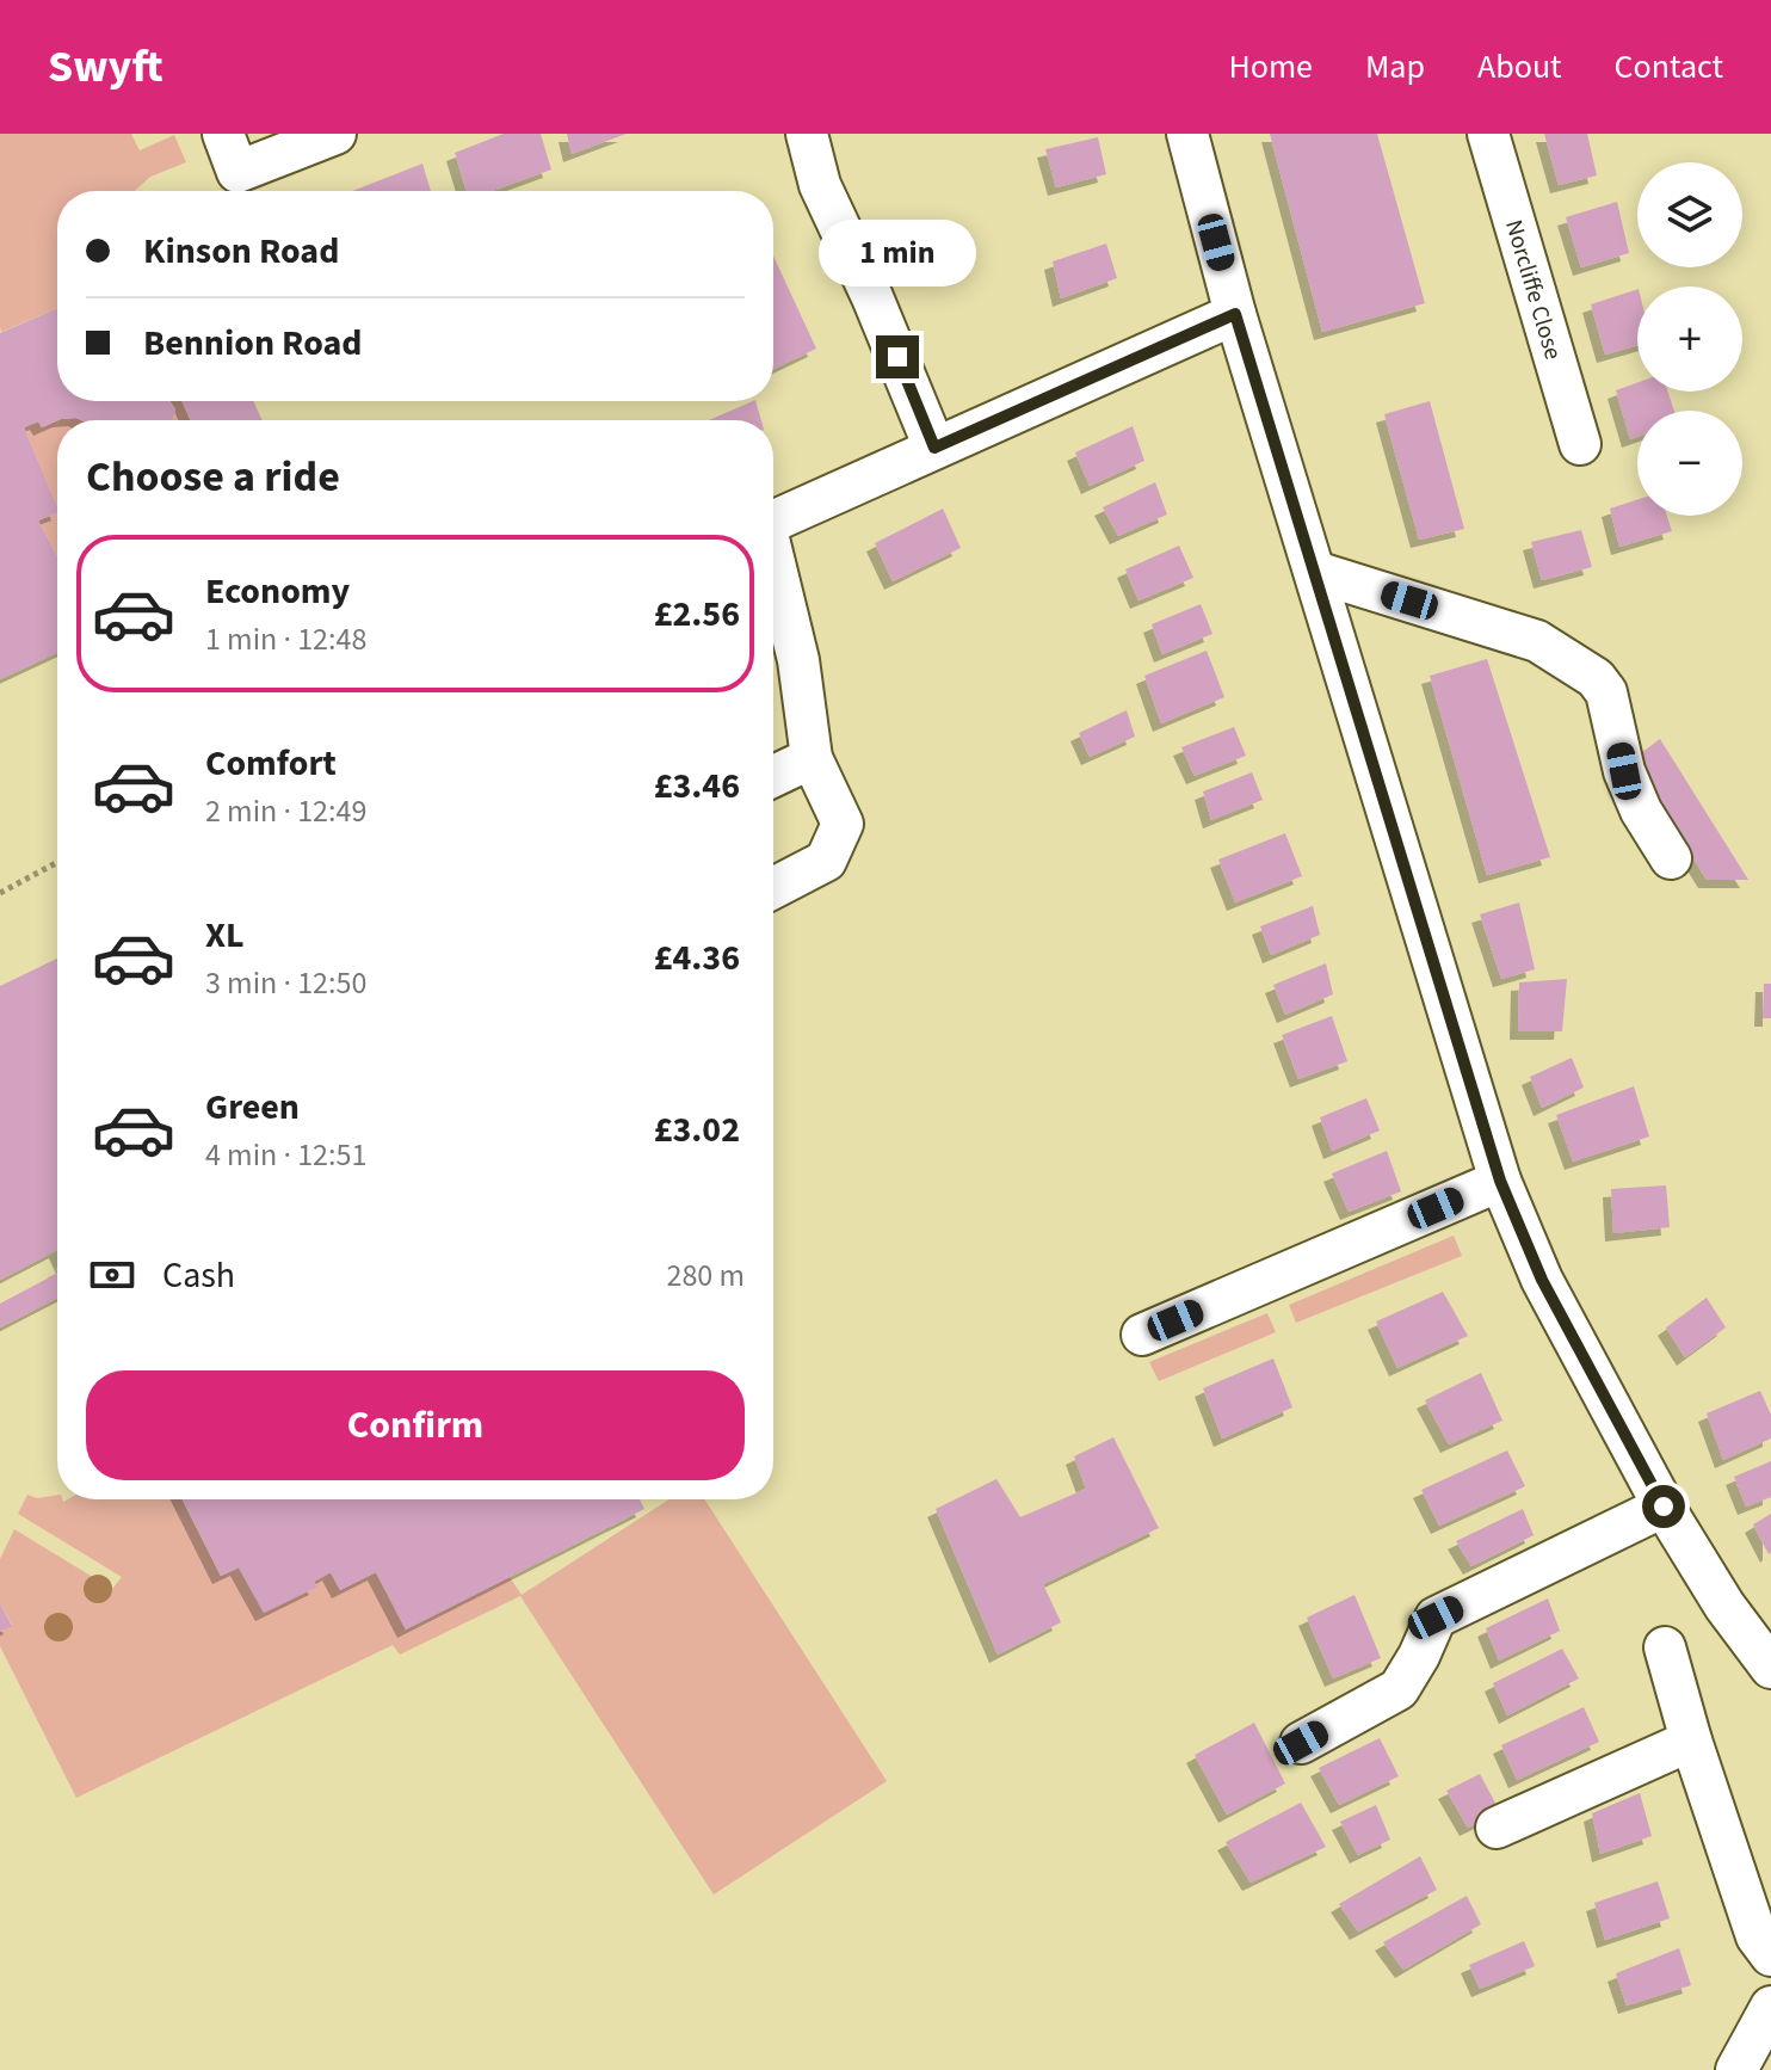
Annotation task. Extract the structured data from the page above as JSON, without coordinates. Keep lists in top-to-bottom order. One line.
{"streets":{"street":["Norcliffe Close"]},"page":{"header":"Swyft","nav":["Home","Map","About","Contact"],"map_buttons":["+","−"],"banner":["Kinson Road","Bennion Road"],"bubble":"1 min","heading":"Choose a ride","list":[{"name":"Economy","note":"1 min · 12:48","value":"£2.56"},{"name":"Comfort","note":"2 min · 12:49","value":"£3.46"},{"name":"XL","note":"3 min · 12:50","value":"£4.36"},{"name":"Green","note":"4 min · 12:51","value":"£3.02"}],"pay":["Cash","280 m"],"buttons":"Confirm"}}
